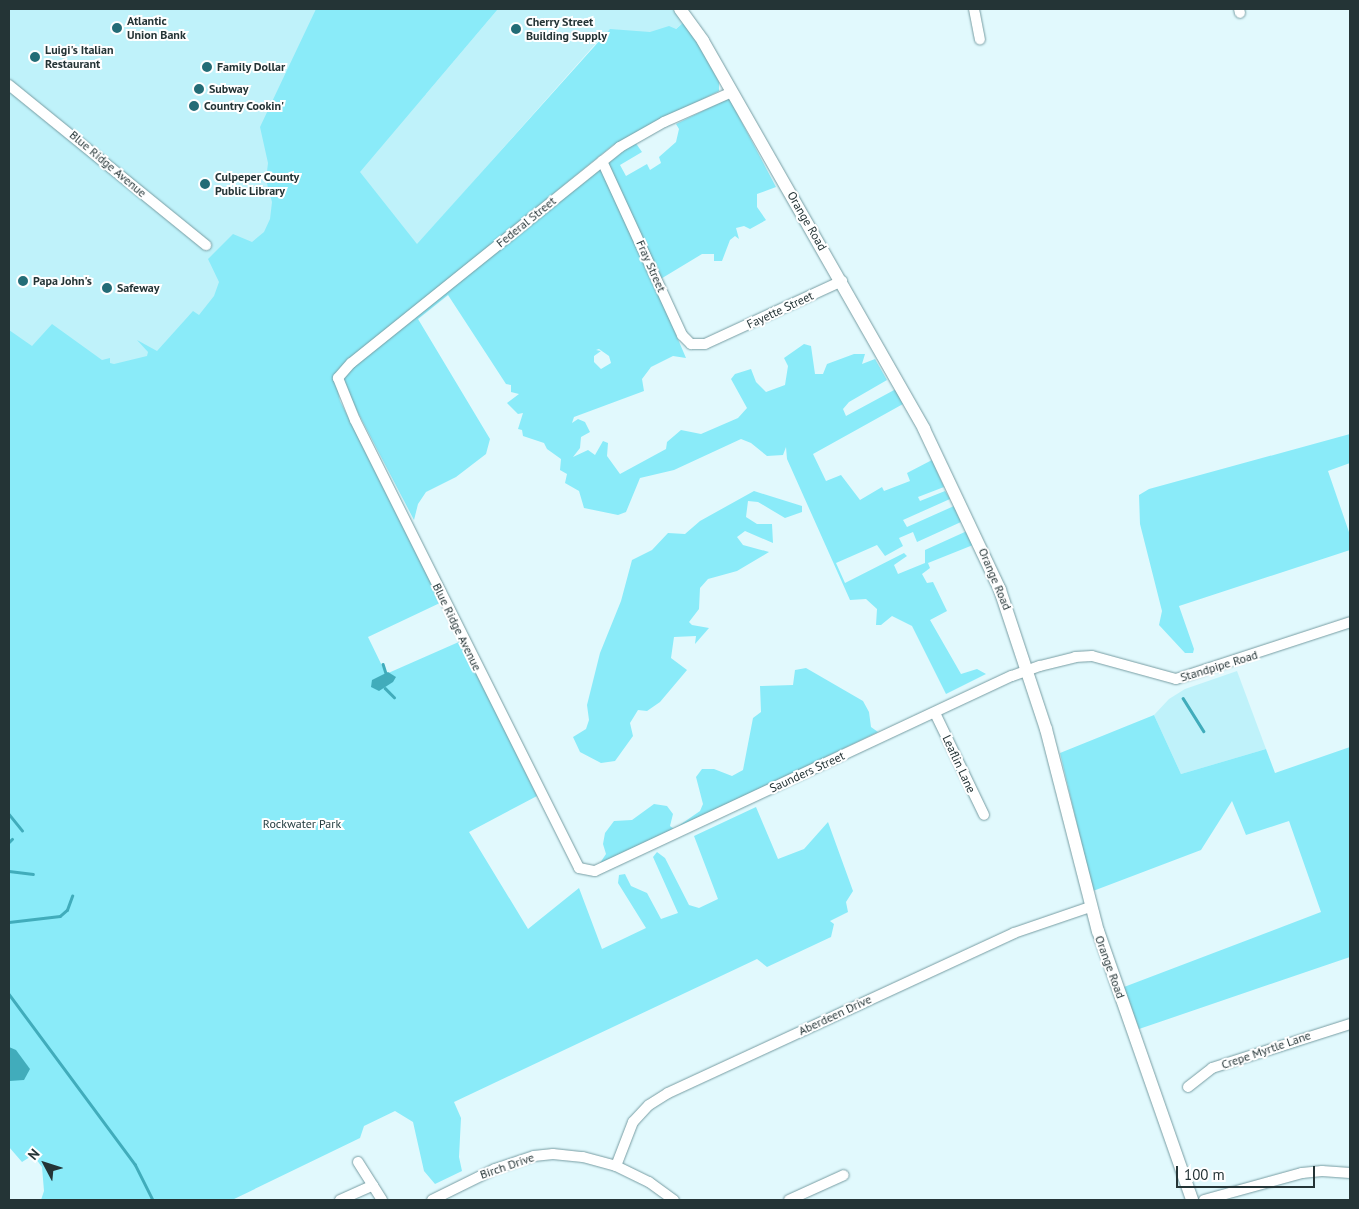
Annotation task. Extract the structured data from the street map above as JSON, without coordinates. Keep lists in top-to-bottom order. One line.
{"streets":{"main road":["Orange Road"],"street":["Blue Ridge Avenue","Federal Street","Fray Street","Fayette Street","Standpipe Road","Leaflin Lane","Saunders Street","Aberdeen Drive","Crepe Myrtle Lane","Birch Drive"]},"crossings":[["Blue Ridge Avenue","Federal Street"],["Blue Ridge Avenue","Saunders Street"],["Orange Road","Federal Street"],["Orange Road","Fayette Street"],["Orange Road","Standpipe Road"],["Orange Road","Saunders Street"],["Orange Road","Aberdeen Drive"],["Federal Street","Fray Street"],["Fray Street","Fayette Street"],["Standpipe Road","Saunders Street"],["Leaflin Lane","Saunders Street"],["Aberdeen Drive","Birch Drive"]],"parks":["Rockwater Park"],"places":["Atlantic Union Bank","Cherry Street Building Supply","Luigi's Italian Restaurant","Family Dollar","Subway","Country Cookin'","Culpeper County Public Library","Papa John's","Safeway"],"scale_bar":"100 m","north":"top left"}
